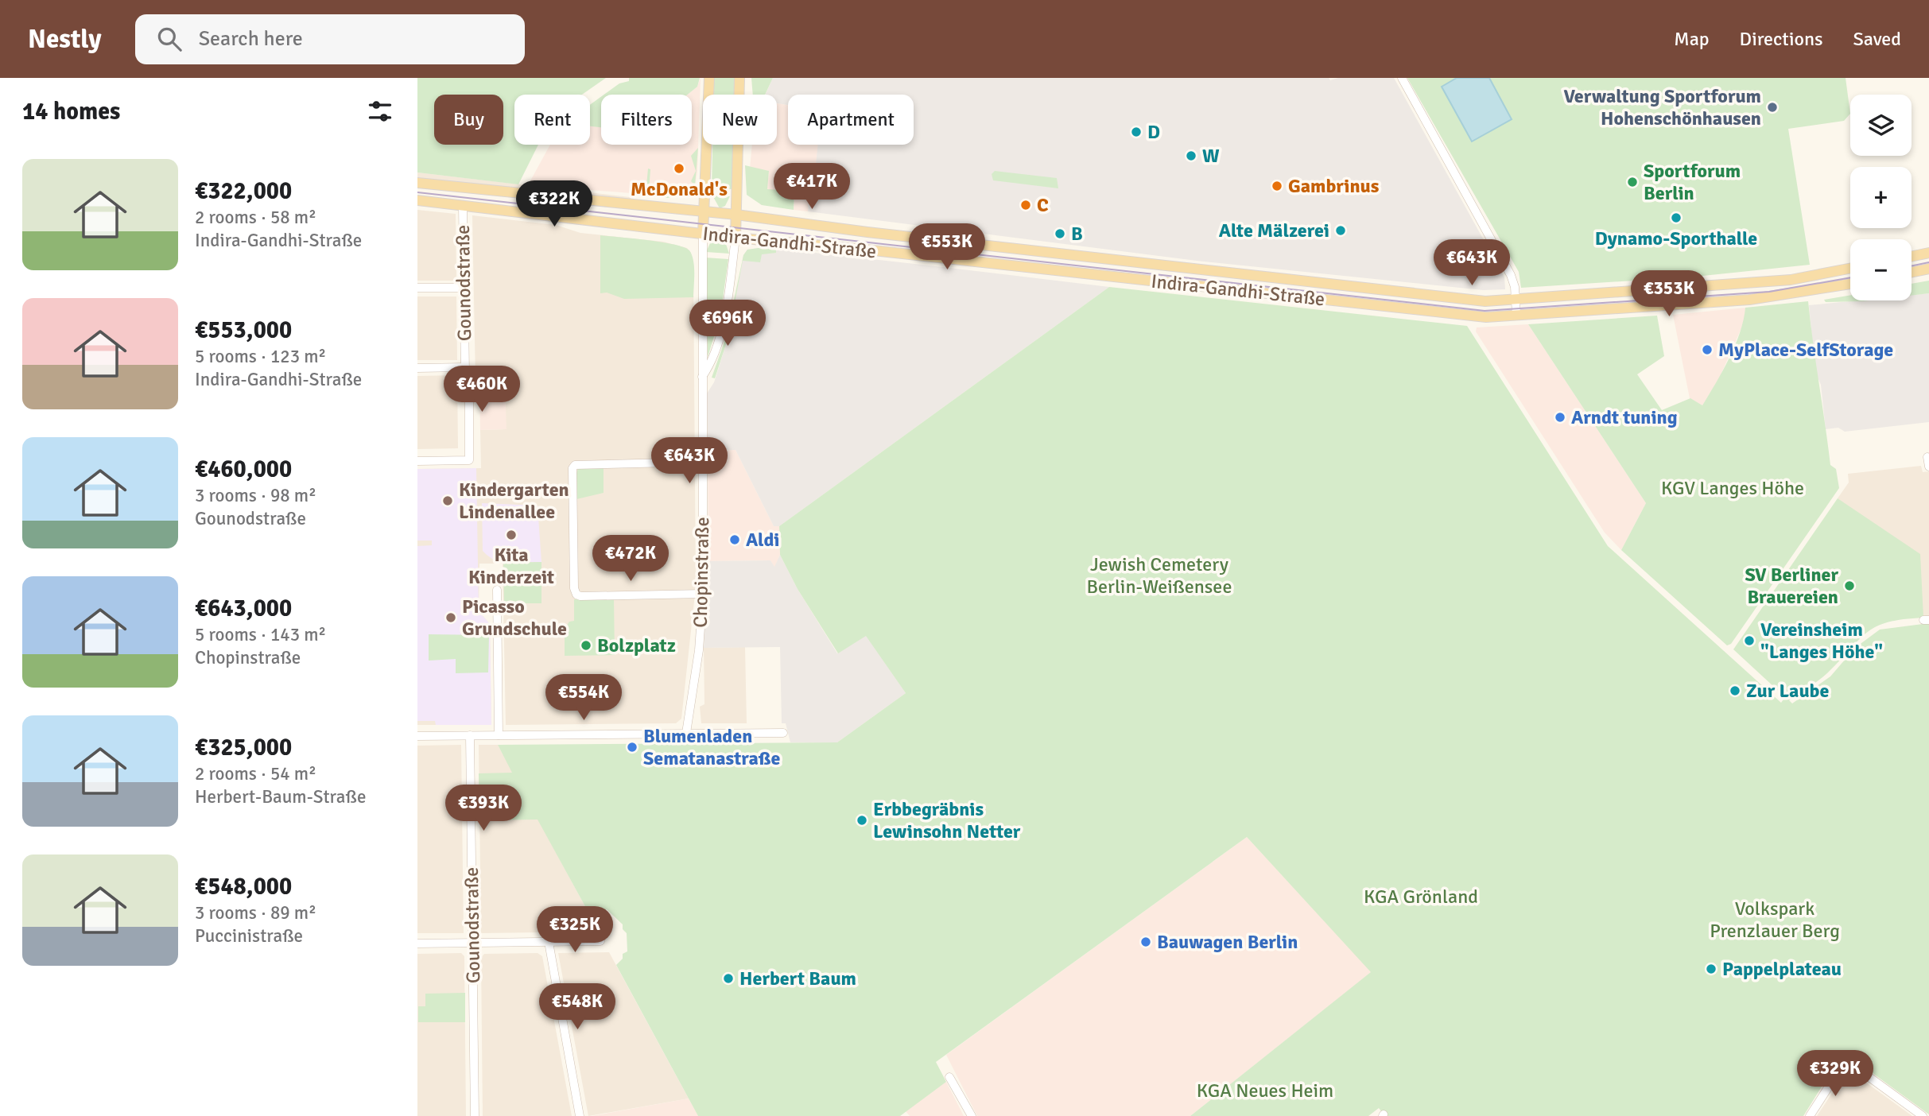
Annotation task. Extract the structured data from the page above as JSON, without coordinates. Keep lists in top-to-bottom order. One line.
{"streets":{"main road":["Indira-Gandhi-Straße"],"street":["Gounodstraße","Chopinstraße"]},"crossings":[["Indira-Gandhi-Straße","Gounodstraße"],["Indira-Gandhi-Straße","Chopinstraße"]],"parks":["KGV Langes Höhe","Jewish Cemetery Berlin-Weißensee","KGA Grönland","Volkspark Prenzlauer Berg","KGA Neues Heim"],"places":["Verwaltung Sportforum Hohenschönhausen","D","W","McDonald's","Sportforum Berlin","Gambrinus","C","Dynamo-Sporthalle","Alte Mälzerei","B","MyPlace-SelfStorage","Arndt tuning","Kindergarten Lindenallee","Kita Kinderzeit","Aldi","SV Berliner Brauereien","Picasso Grundschule","Vereinsheim \"Langes Höhe\"","Bolzplatz","Zur Laube","Blumenladen Sematanastraße","Erbbegräbnis Lewinsohn Netter","Bauwagen Berlin","Pappelplateau","Herbert Baum"],"page":{"header":"Nestly","search":"Search here","nav":["Map","Directions","Saved"],"heading":"14 homes","map_buttons":["+","−"],"chip":["Buy","Rent","Filters","New","Apartment"],"list":[{"name":"€322,000","note":"2 rooms · 58 m² · Indira-Gandhi-Straße"},{"name":"€553,000","note":"5 rooms · 123 m² · Indira-Gandhi-Straße"},{"name":"€460,000","note":"3 rooms · 98 m² · Gounodstraße"},{"name":"€643,000","note":"5 rooms · 143 m² · Chopinstraße"},{"name":"€325,000","note":"2 rooms · 54 m² · Herbert-Baum-Straße"},{"name":"€548,000","note":"3 rooms · 89 m² · Puccinistraße"}],"price":["€417K","€322K","€553K","€643K","€353K","€696K","€460K","€643K","€472K","€554K","€393K","€325K","€548K","€329K"]}}
